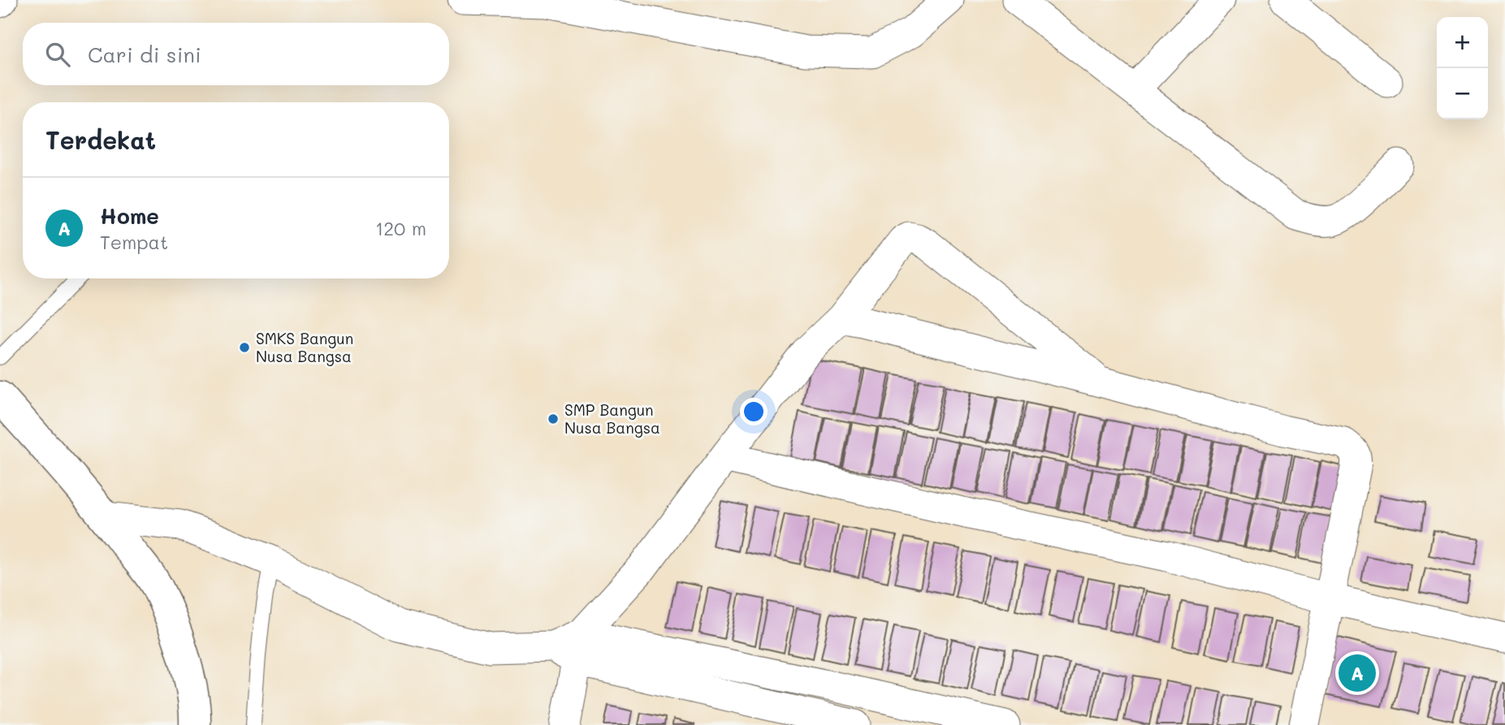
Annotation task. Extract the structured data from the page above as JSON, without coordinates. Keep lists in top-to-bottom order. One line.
{"places":["SMKS Bangun Nusa Bangsa","SMP Bangun Nusa Bangsa"],"page":{"map_buttons":["+","−"],"search":"Cari di sini","heading":"Terdekat","list":[{"mark":"A","name":"Home","note":"Tempat","value":"120 m"}],"pins":"A"}}
